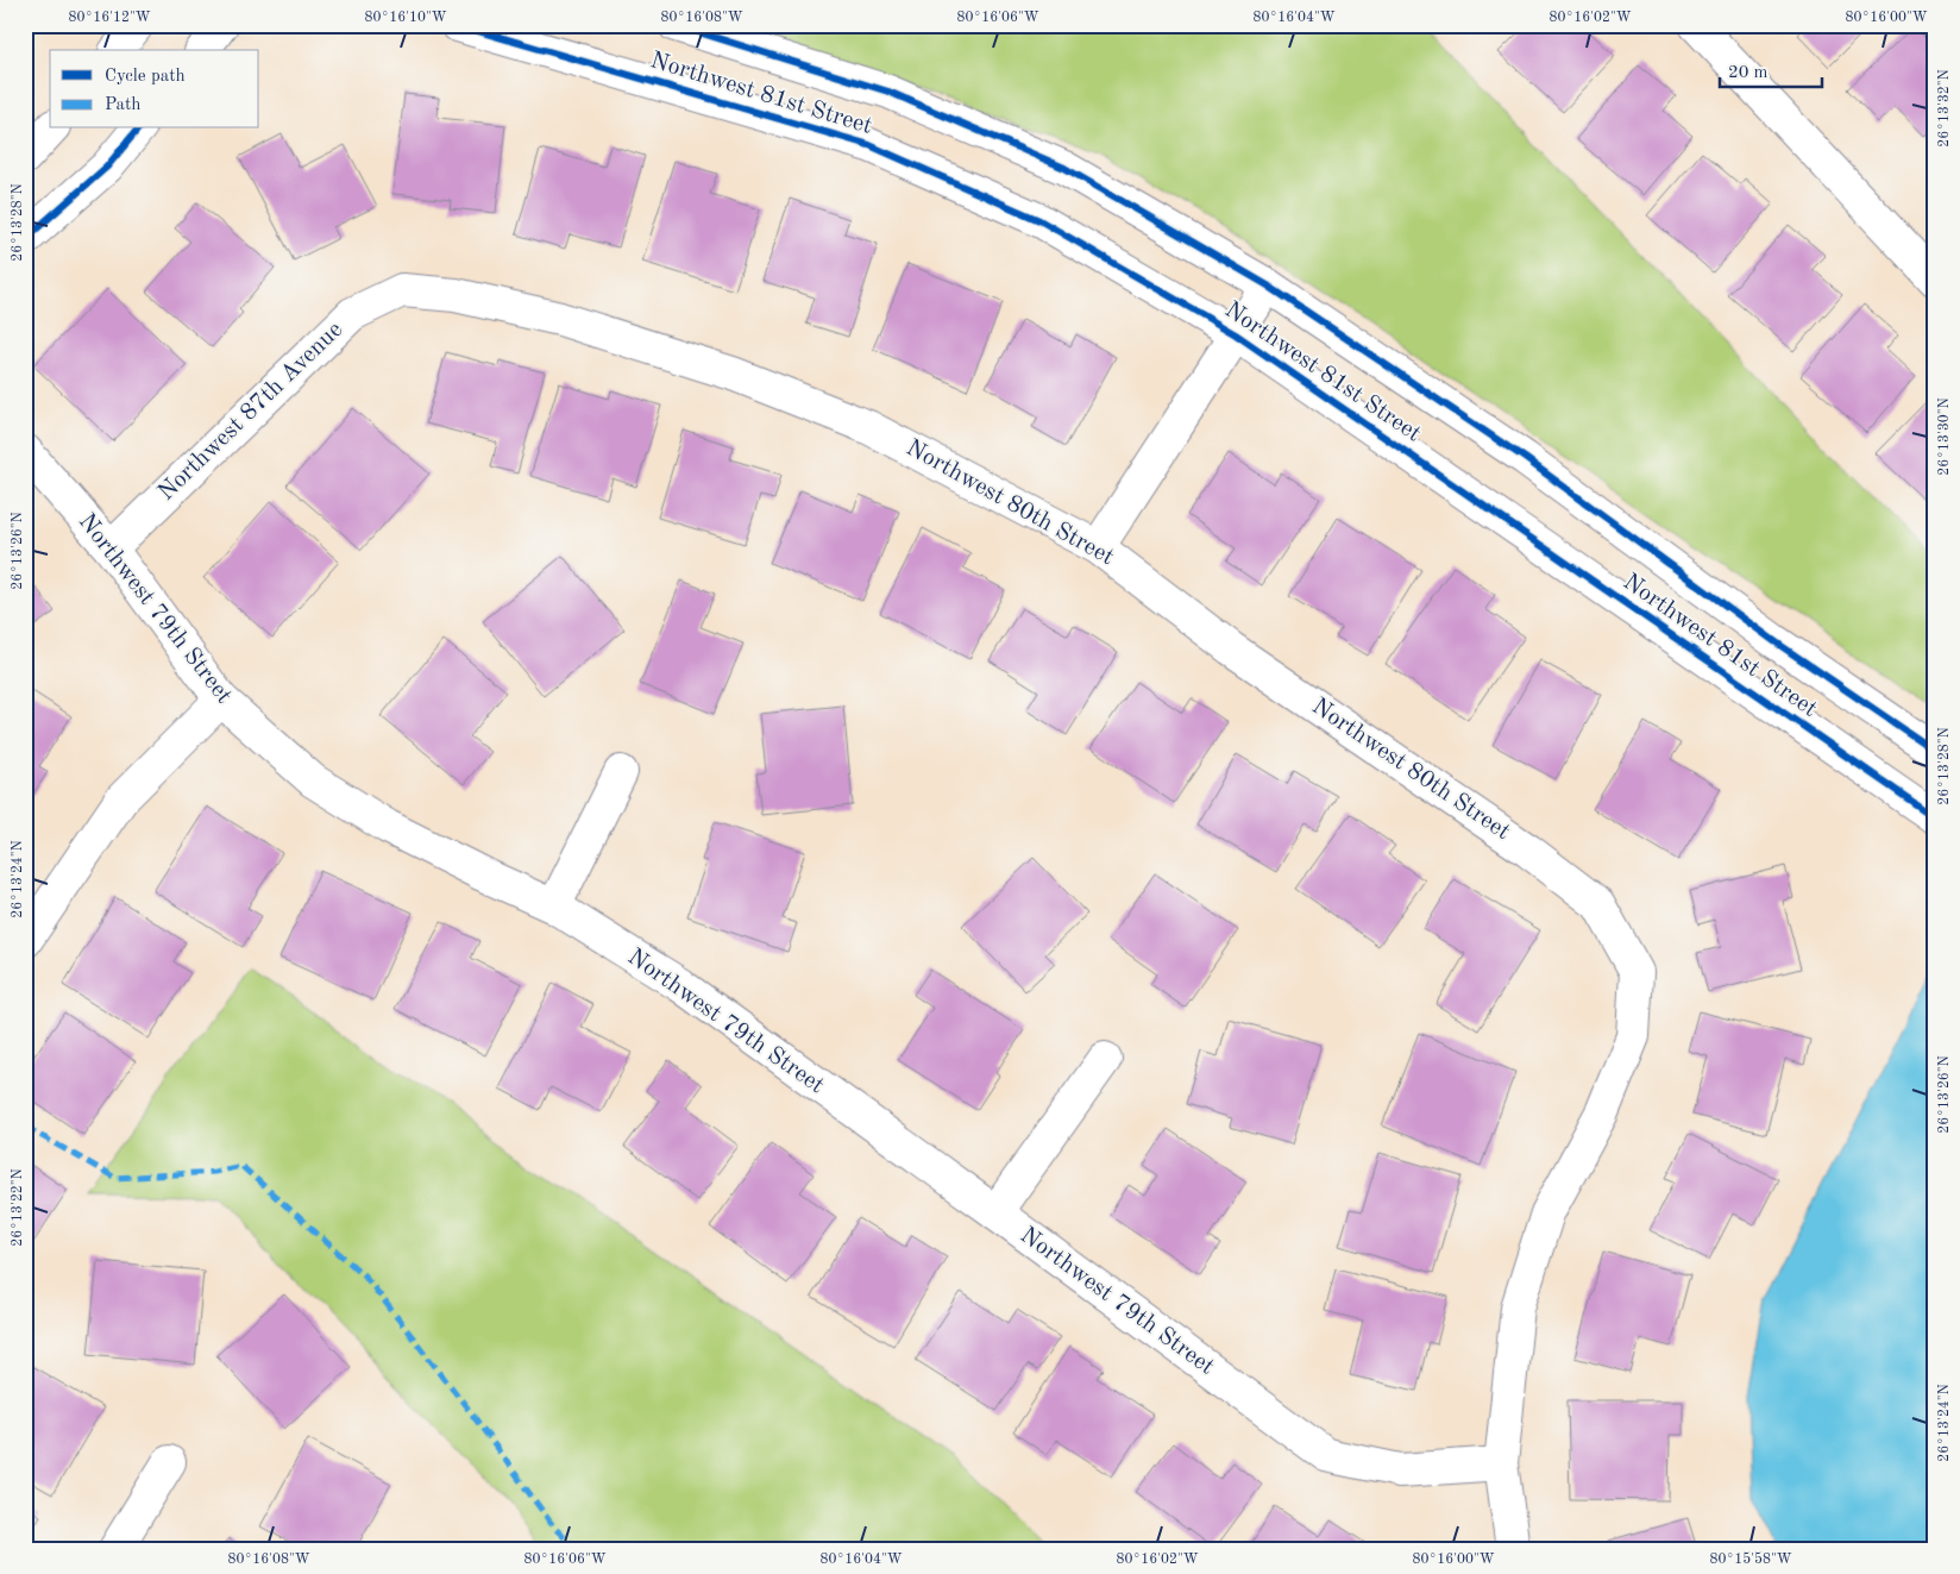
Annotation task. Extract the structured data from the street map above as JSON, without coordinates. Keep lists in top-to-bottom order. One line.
{"streets":{"street":["Northwest 81st Street","Northwest 87th Avenue","Northwest 80th Street","Northwest 79th Street"]},"crossings":[["Northwest 87th Avenue","Northwest 80th Street"],["Northwest 87th Avenue","Northwest 79th Street"],["Northwest 80th Street","Northwest 79th Street"]],"legend":["Cycle path","Path"],"scale_bar":"20 m","coordinates":["80°16'12\"W","80°16'10\"W","80°16'08\"W","80°16'06\"W","80°16'04\"W","80°16'02\"W","80°16'00\"W","26°13'32\"N","26°13'28\"N","26°13'30\"N","26°13'26\"N","26°13'24\"N","26°13'22\"N","80°15'58\"W"]}
